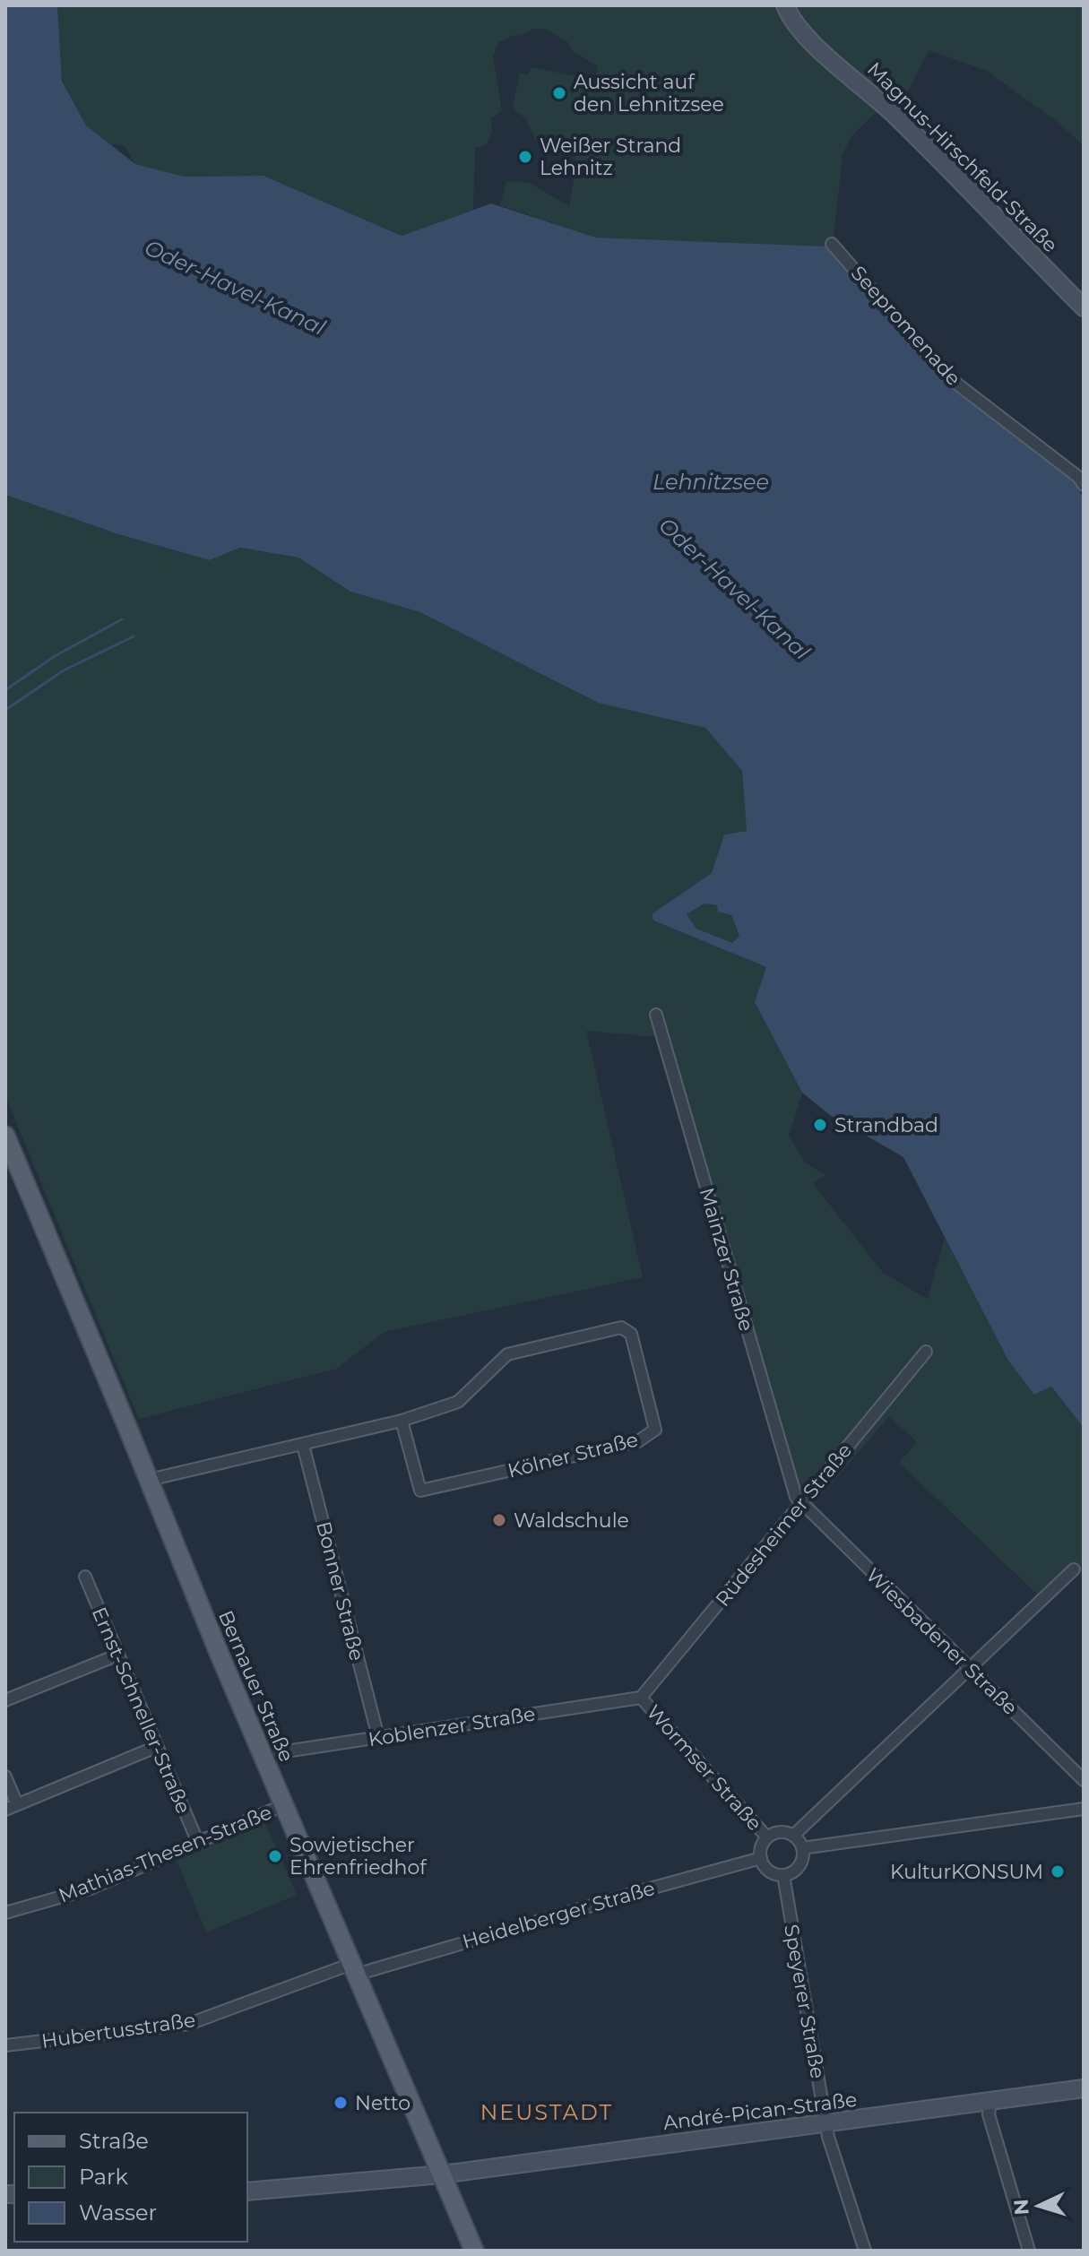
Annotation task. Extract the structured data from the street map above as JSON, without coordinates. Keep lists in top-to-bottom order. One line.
{"streets":{"main road":["Bernauer Straße"],"street":["Magnus-Hirschfeld-Straße","Seepromenade","Mainzer Straße","Kölner Straße","Rüdesheimer Straße","Bonner Straße","Wiesbadener Straße","Ernst-Schneller-Straße","Koblenzer Straße","Wormser Straße","Mathias-Thesen-Straße","Heidelberger Straße","Speyerer Straße","Hubertusstraße","André-Pican-Straße"]},"crossings":[["Mainzer Straße","Rüdesheimer Straße"],["Mainzer Straße","Wiesbadener Straße"],["Kölner Straße","Bonner Straße"],["Kölner Straße","Bernauer Straße"],["Rüdesheimer Straße","Wiesbadener Straße"],["Rüdesheimer Straße","Koblenzer Straße"],["Rüdesheimer Straße","Wormser Straße"],["Bonner Straße","Koblenzer Straße"],["Bernauer Straße","Koblenzer Straße"],["Bernauer Straße","Mathias-Thesen-Straße"],["Bernauer Straße","Heidelberger Straße"],["Bernauer Straße","Hubertusstraße"],["Bernauer Straße","André-Pican-Straße"],["Ernst-Schneller-Straße","Mathias-Thesen-Straße"],["Koblenzer Straße","Wormser Straße"],["Wormser Straße","Heidelberger Straße"],["Wormser Straße","Speyerer Straße"],["Heidelberger Straße","Speyerer Straße"],["Heidelberger Straße","Hubertusstraße"],["Speyerer Straße","André-Pican-Straße"]],"districts":["NEUSTADT"],"water":["Oder-Havel-Kanal","Lehnitzsee"],"places":["Aussicht auf den Lehnitzsee","Weißer Strand Lehnitz","Strandbad","Waldschule","Sowjetischer Ehrenfriedhof","KulturKONSUM","Netto"],"legend":["Straße","Park","Wasser"],"north":"left"}
